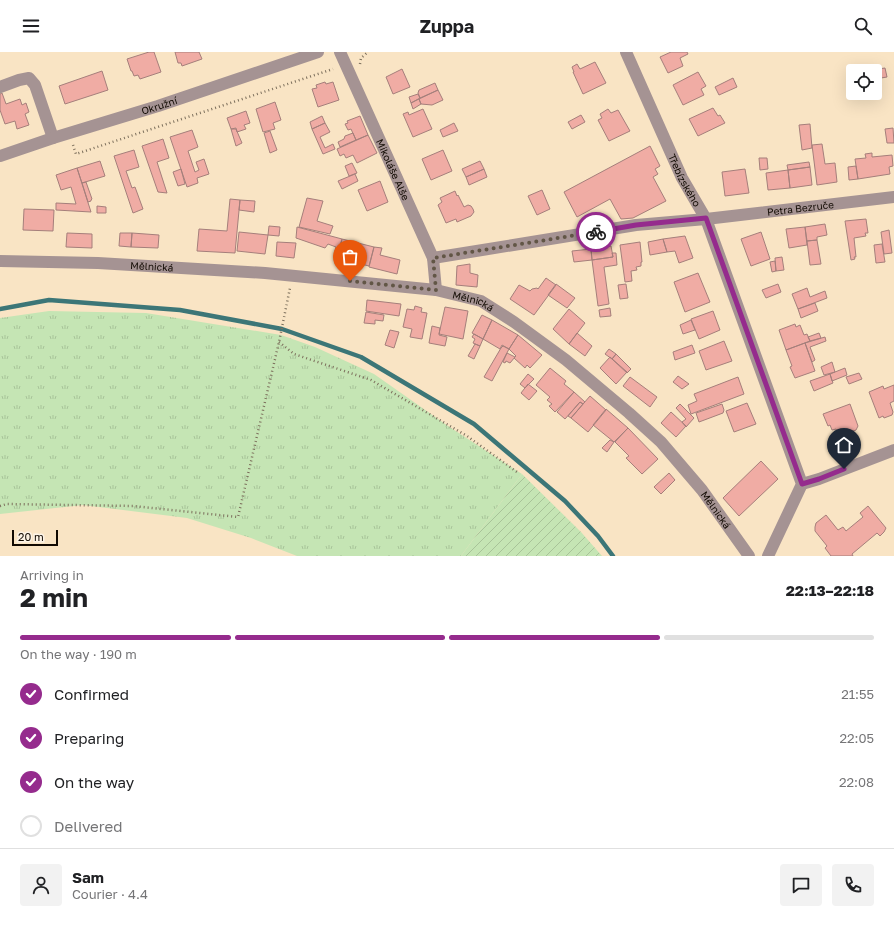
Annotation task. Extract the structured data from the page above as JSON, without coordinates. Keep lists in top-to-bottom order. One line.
{"streets":{"street":["Okružní","Mikoláše Alše","Třebízského","Petra Bezruče","Mělnická"]},"crossings":[["Mikoláše Alše","Petra Bezruče"],["Mikoláše Alše","Mělnická"],["Třebízského","Petra Bezruče"]],"scale_bar":"20 m","page":{"header":"Zuppa","scale":"20 m","heading":["2 min","Arriving in","22:13–22:18"],"panel":["Sam","Courier · 4.4"],"bar":"On the way · 190 m","list":[["Confirmed","21:55"],["Preparing","22:05"],["On the way","22:08"],"Delivered"]}}
